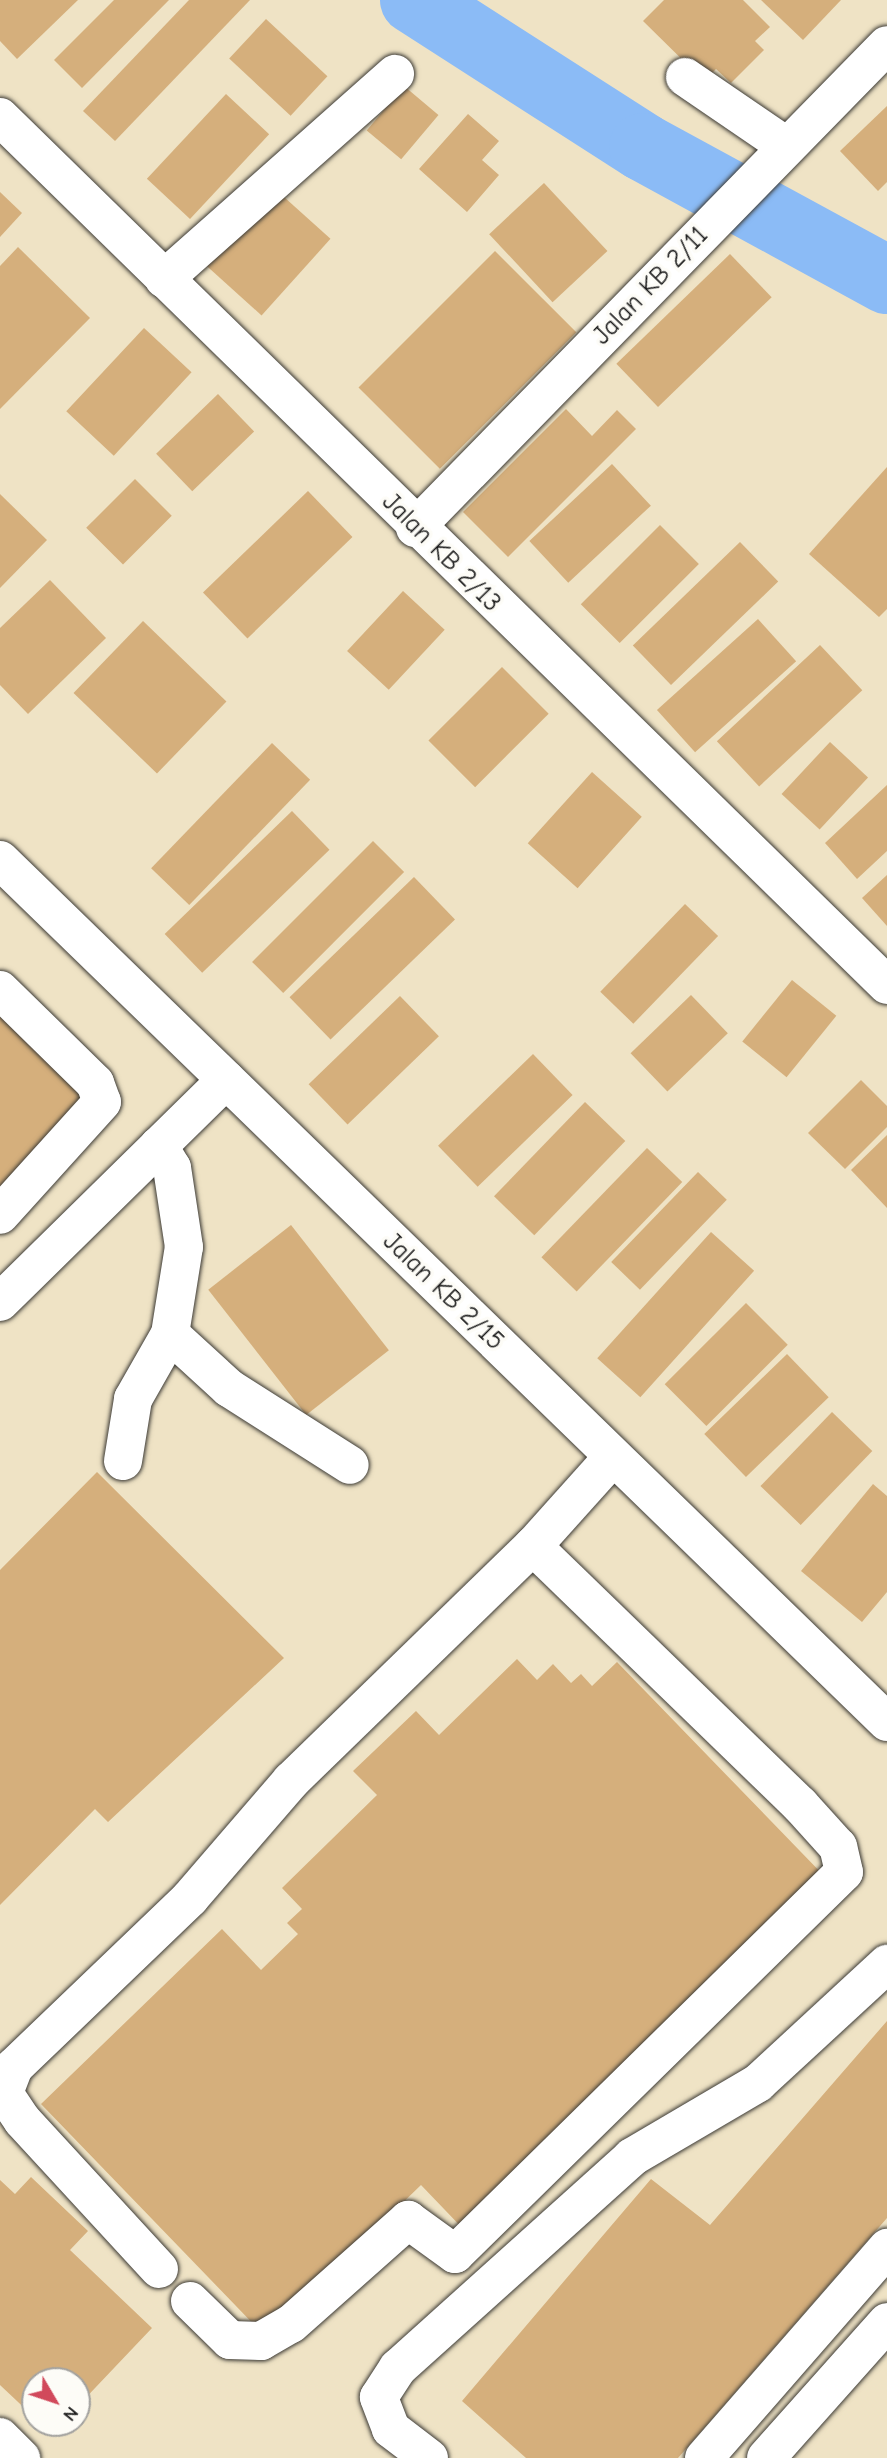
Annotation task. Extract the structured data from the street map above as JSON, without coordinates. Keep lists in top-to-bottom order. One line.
{"streets":{"street":["Jalan KB 2/11","Jalan KB 2/13","Jalan KB 2/15"]},"crossings":[["Jalan KB 2/11","Jalan KB 2/13"]],"north":"bottom right"}
